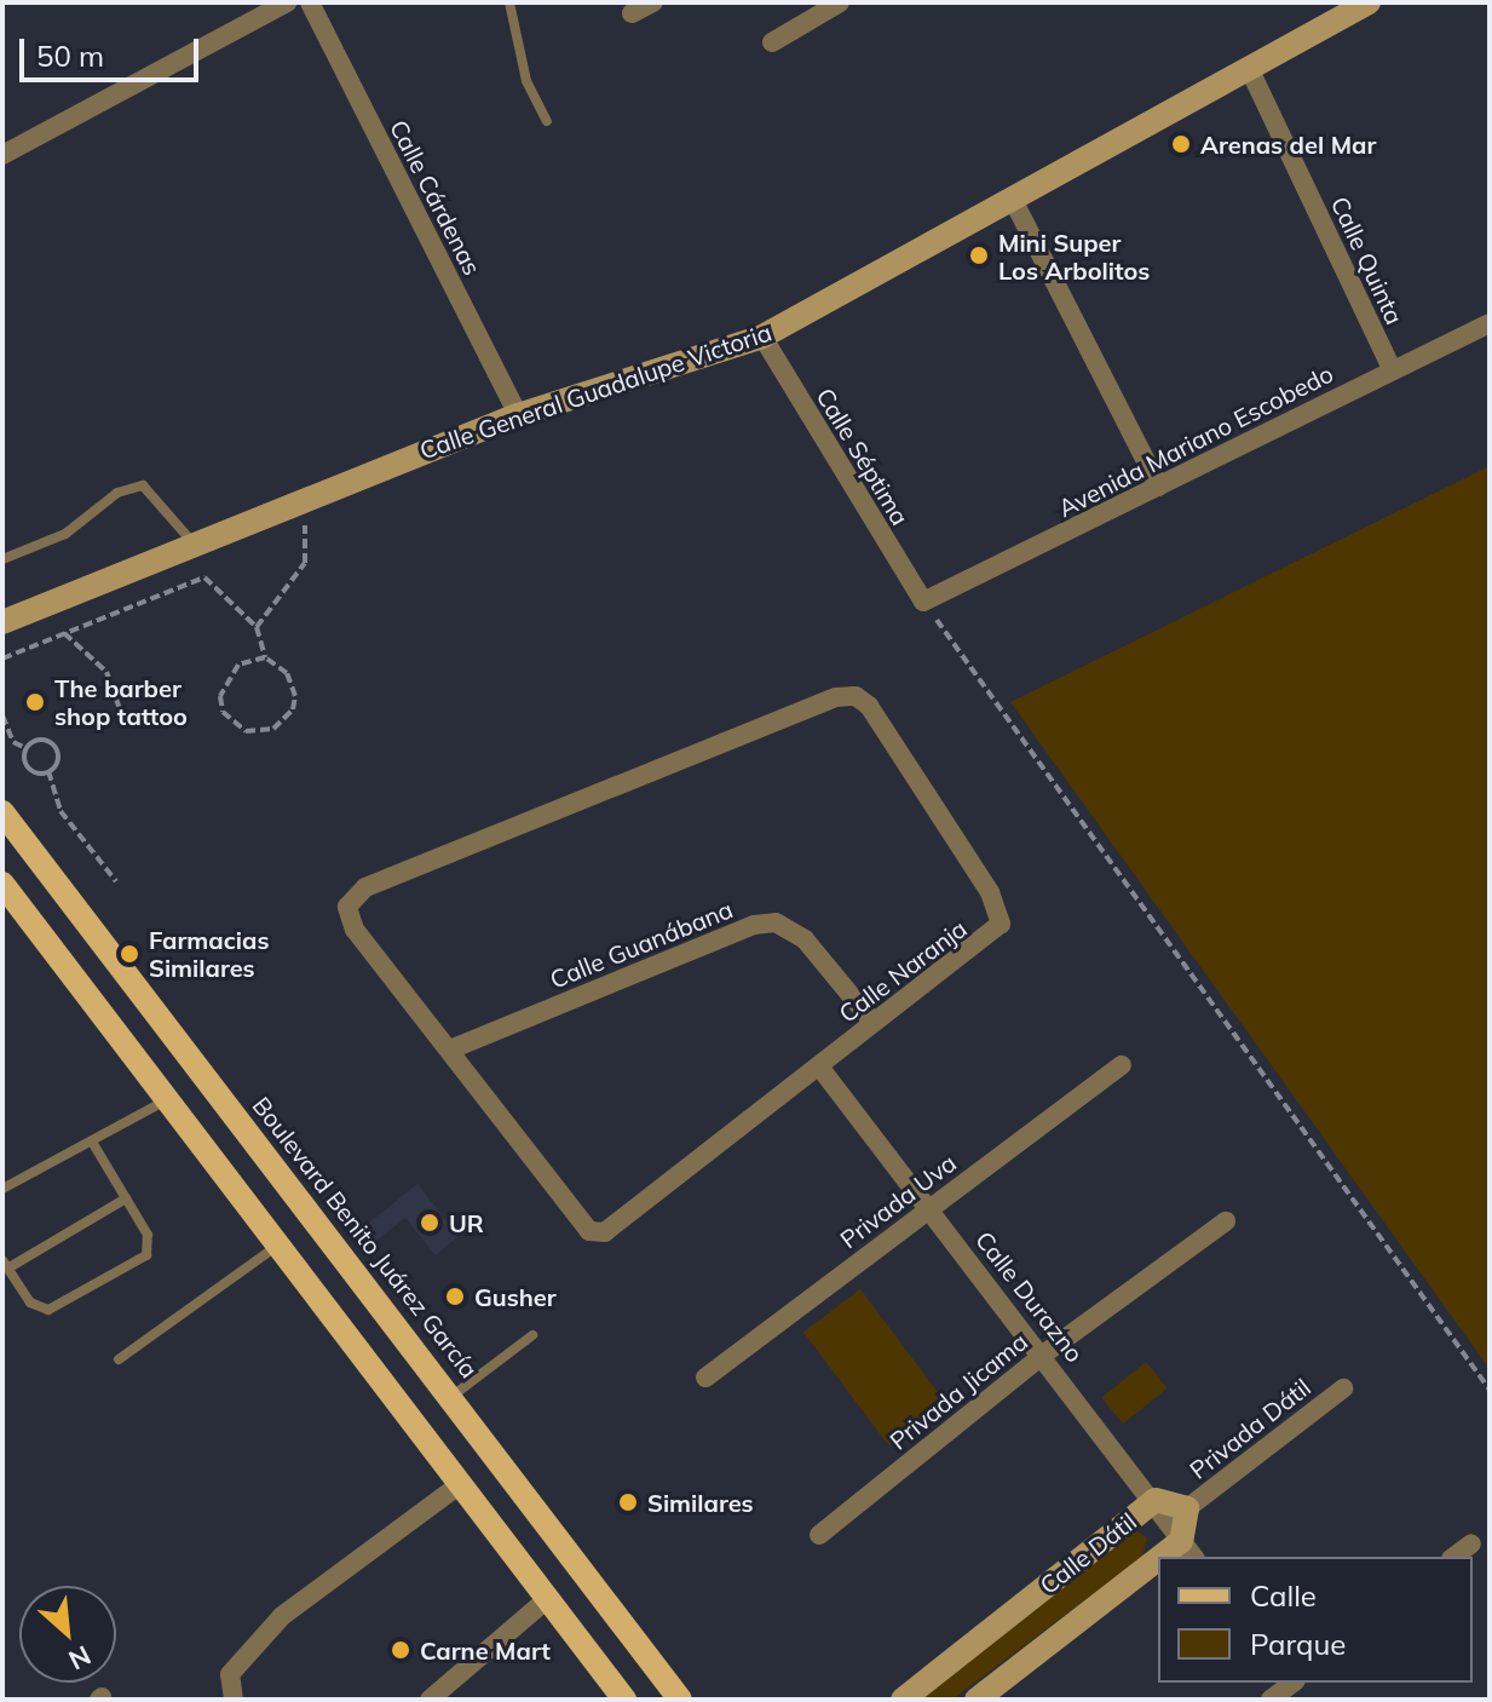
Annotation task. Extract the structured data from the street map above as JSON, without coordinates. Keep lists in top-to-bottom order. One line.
{"streets":{"main road":["Boulevard Benito Juárez García"],"street":["Calle Cárdenas","Calle Quinta","Calle General Guadalupe Victoria","Avenida Mariano Escobedo","Calle Séptima","Calle Guanábana","Calle Naranja","Privada Uva","Calle Durazno","Privada Jicama","Privada Dátil","Calle Dátil"]},"crossings":[["Calle Cárdenas","Calle General Guadalupe Victoria"],["Calle Quinta","Calle General Guadalupe Victoria"],["Calle Quinta","Avenida Mariano Escobedo"],["Calle General Guadalupe Victoria","Calle Séptima"],["Avenida Mariano Escobedo","Calle Séptima"],["Calle Guanábana","Calle Naranja"],["Calle Naranja","Calle Durazno"],["Privada Uva","Calle Durazno"],["Calle Durazno","Privada Jicama"],["Calle Durazno","Calle Dátil"],["Privada Dátil","Calle Dátil"]],"places":["Arenas del Mar","Mini Super Los Arbolitos","The barber shop tattoo","Farmacias Similares","UR","Gusher","Similares","Carne Mart"],"legend":["Calle","Parque"],"scale_bar":"50 m","north":"bottom right"}
